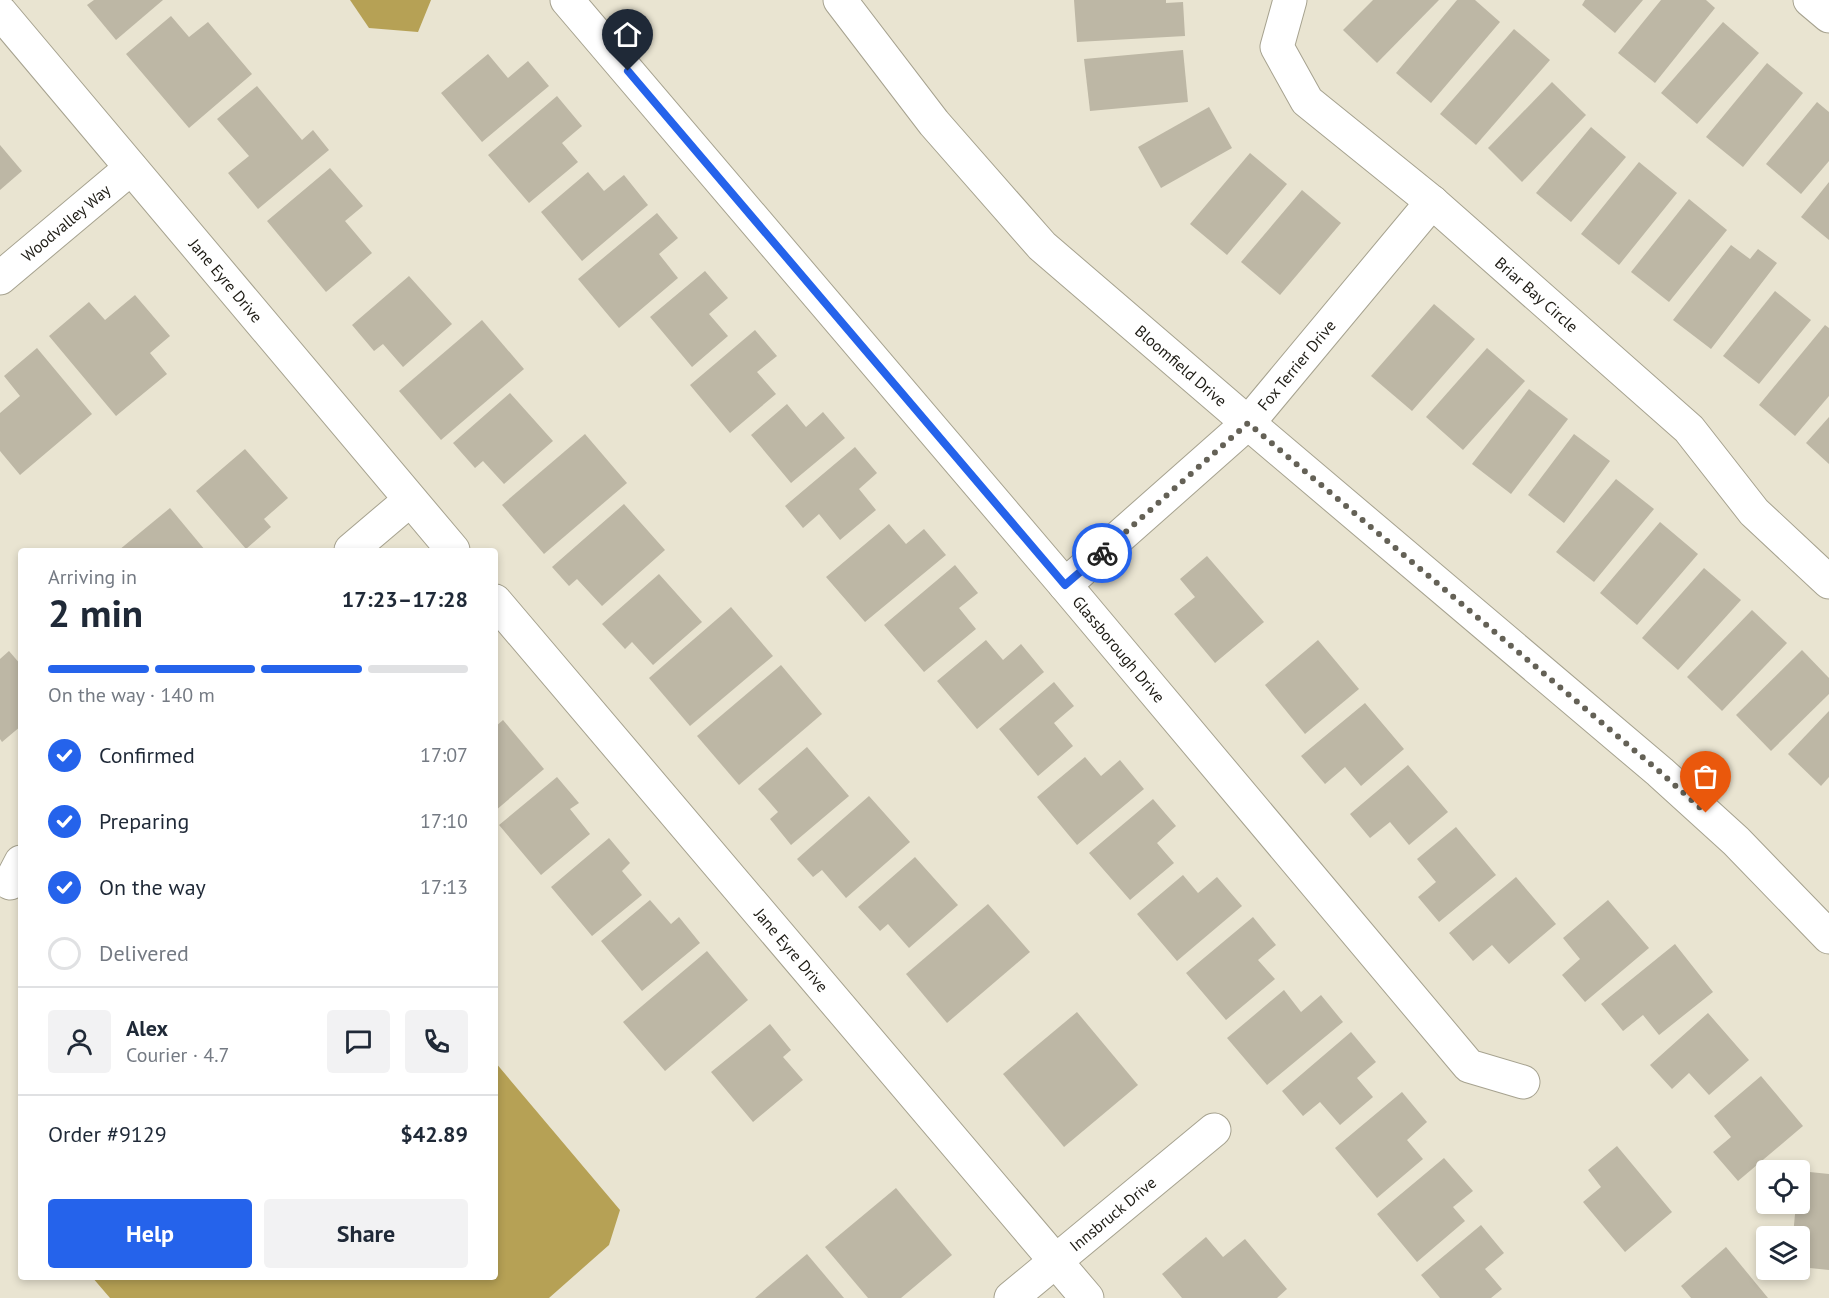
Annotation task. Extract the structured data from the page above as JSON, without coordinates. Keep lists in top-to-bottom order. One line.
{"streets":{"street":["Woodvalley Way","Jane Eyre Drive","Briar Bay Circle","Fox Terrier Drive","Bloomfield Drive","Glassborough Drive","Innsbruck Drive"]},"crossings":[["Woodvalley Way","Jane Eyre Drive"],["Jane Eyre Drive","Innsbruck Drive"],["Briar Bay Circle","Fox Terrier Drive"],["Fox Terrier Drive","Bloomfield Drive"],["Fox Terrier Drive","Glassborough Drive"]],"page":{"heading":["2 min","Arriving in","17:23–17:28"],"panel":["Alex","Courier · 4.7","Order #9129","$42.89"],"bar":"On the way · 140 m","list":[["Confirmed","17:07"],["Preparing","17:10"],["On the way","17:13"],"Delivered"],"buttons":["Help","Share"]}}
